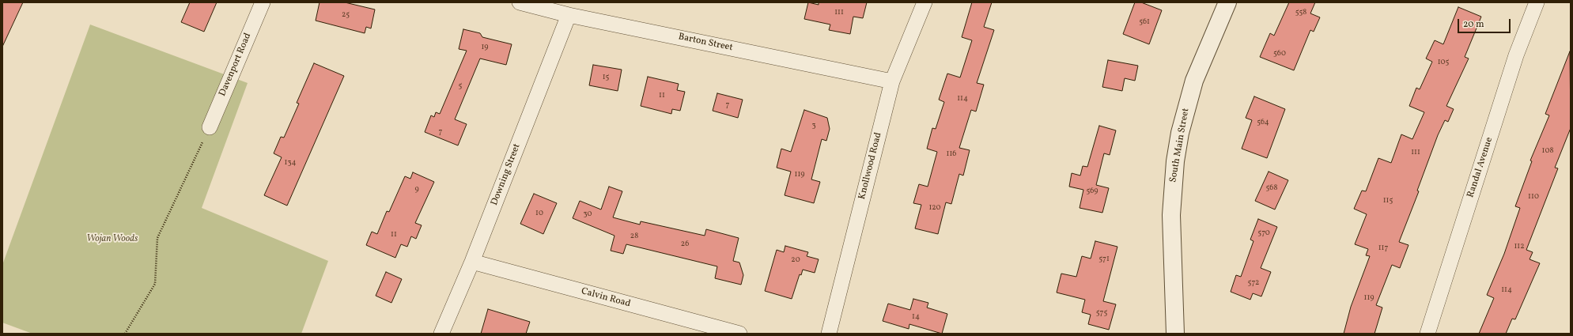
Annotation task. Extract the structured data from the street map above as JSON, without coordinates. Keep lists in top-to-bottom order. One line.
{"streets":{"street":["Barton Street","Davenport Road","South Main Street","Knollwood Road","Randal Avenue","Downing Street","Calvin Road"]},"crossings":[["Barton Street","Knollwood Road"],["Barton Street","Downing Street"],["Downing Street","Calvin Road"]],"parks":["Wojan Woods"],"house_numbers":["111","558","25","561","19","560","105","15","5","11","114","7","564","3","7","108","111","116","134","119","568","9","569","110","115","120","10","30","570","11","28","26","112","117","571","20","572","114","119","575","14"],"scale_bar":"20 m"}
